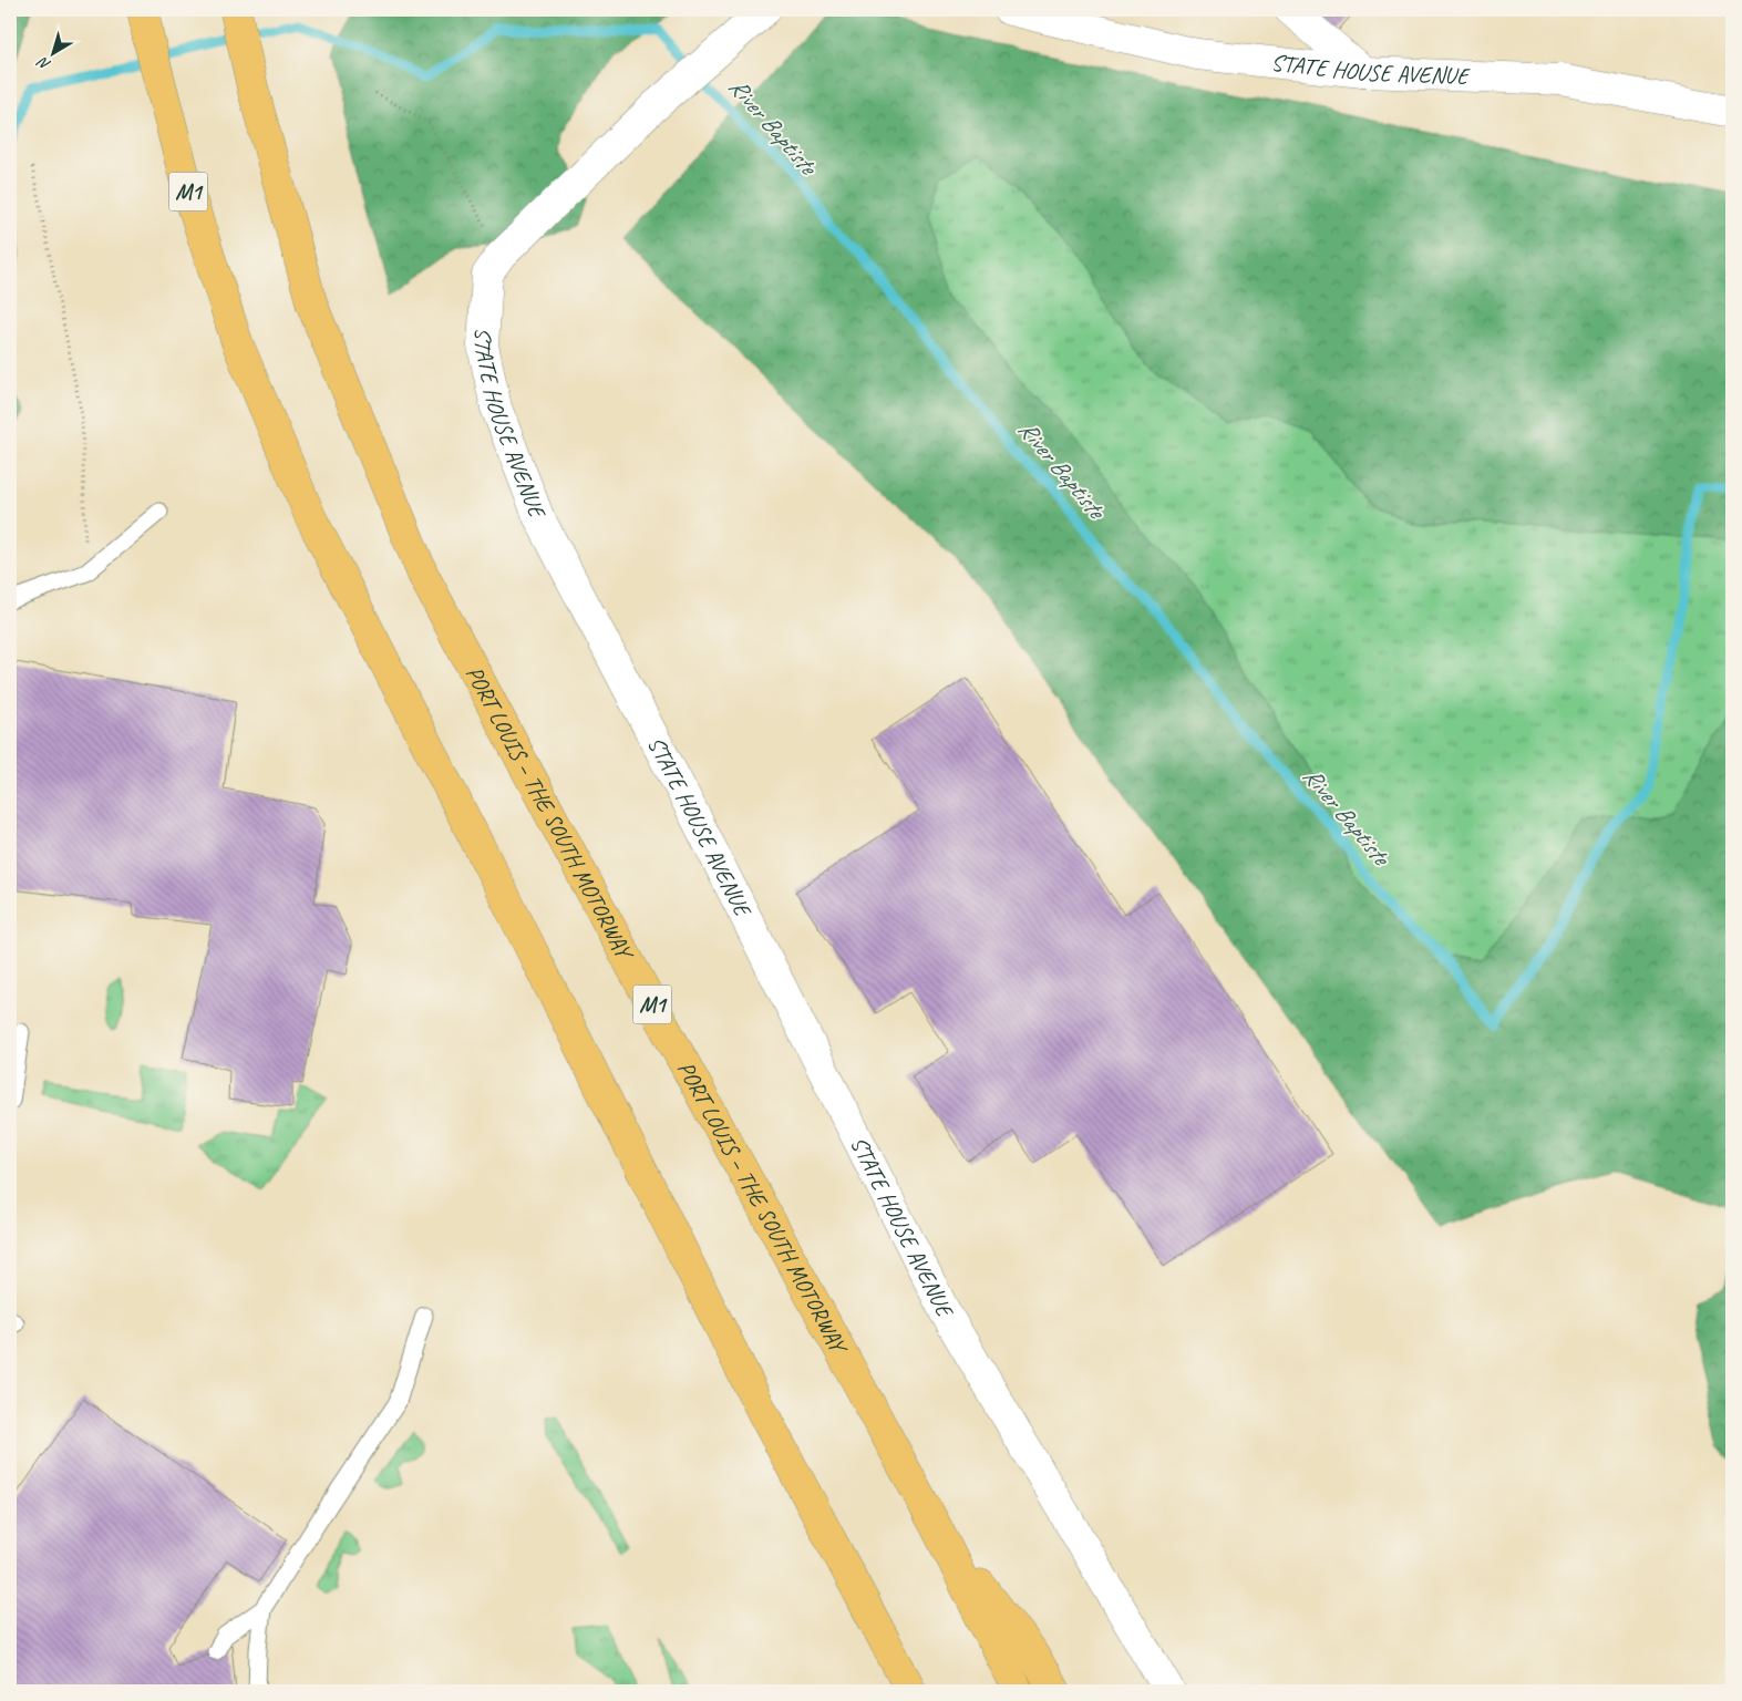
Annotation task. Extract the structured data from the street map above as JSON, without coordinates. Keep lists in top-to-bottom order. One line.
{"streets":{"highway":["M1","PORT LOUIS – THE SOUTH MOTORWAY"],"street":["STATE HOUSE AVENUE"]},"water":["River Baptiste"],"north":"bottom left"}
